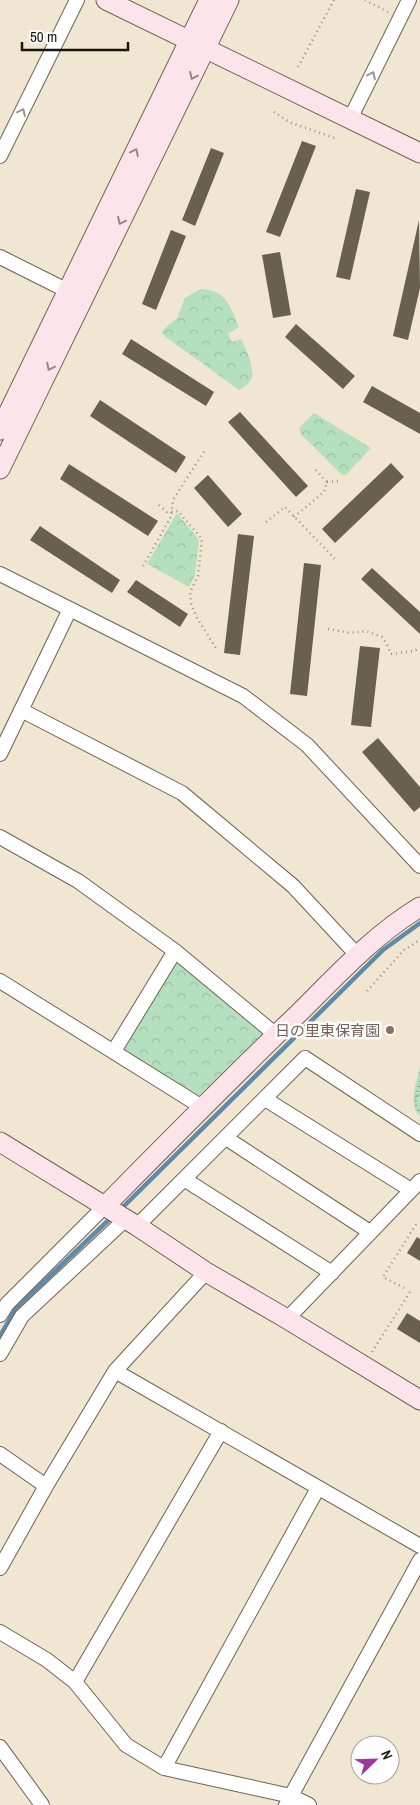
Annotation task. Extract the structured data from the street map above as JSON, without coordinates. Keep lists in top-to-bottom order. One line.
{"places":["日の里東保育園"],"scale_bar":"50 m","north":"top right"}
